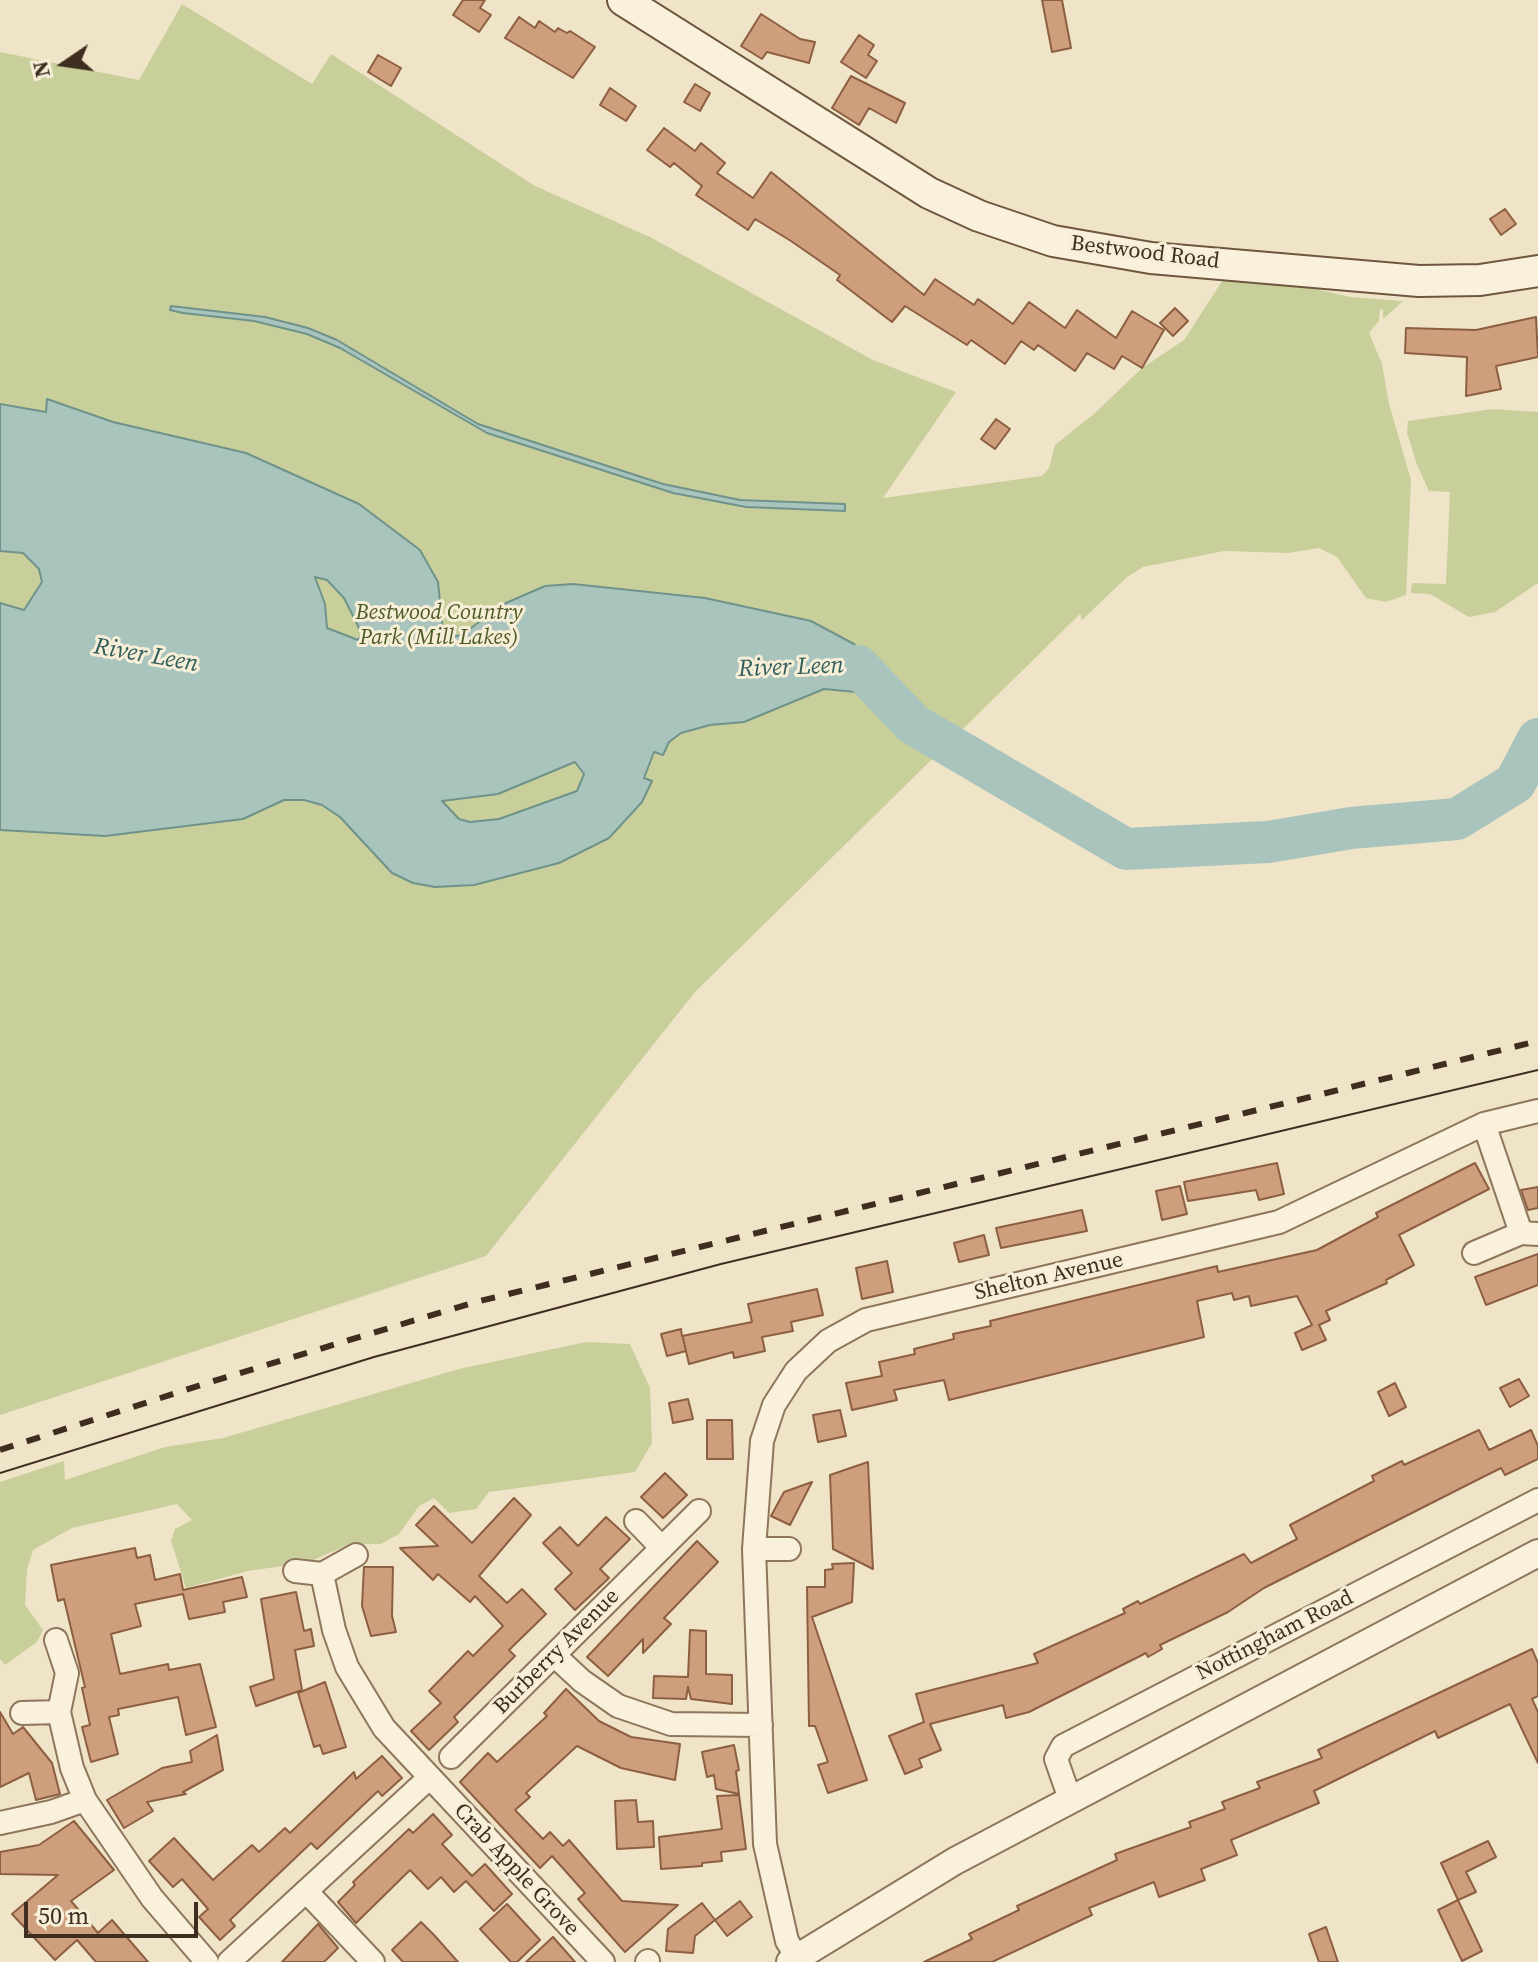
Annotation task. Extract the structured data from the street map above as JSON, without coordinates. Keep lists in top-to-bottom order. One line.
{"streets":{"main road":["Bestwood Road"],"street":["Shelton Avenue","Nottingham Road","Burberry Avenue","Crab Apple Grove"]},"water":["River Leen"],"parks":["Bestwood Country Park (Mill Lakes)"],"scale_bar":"50 m","north":"left"}
